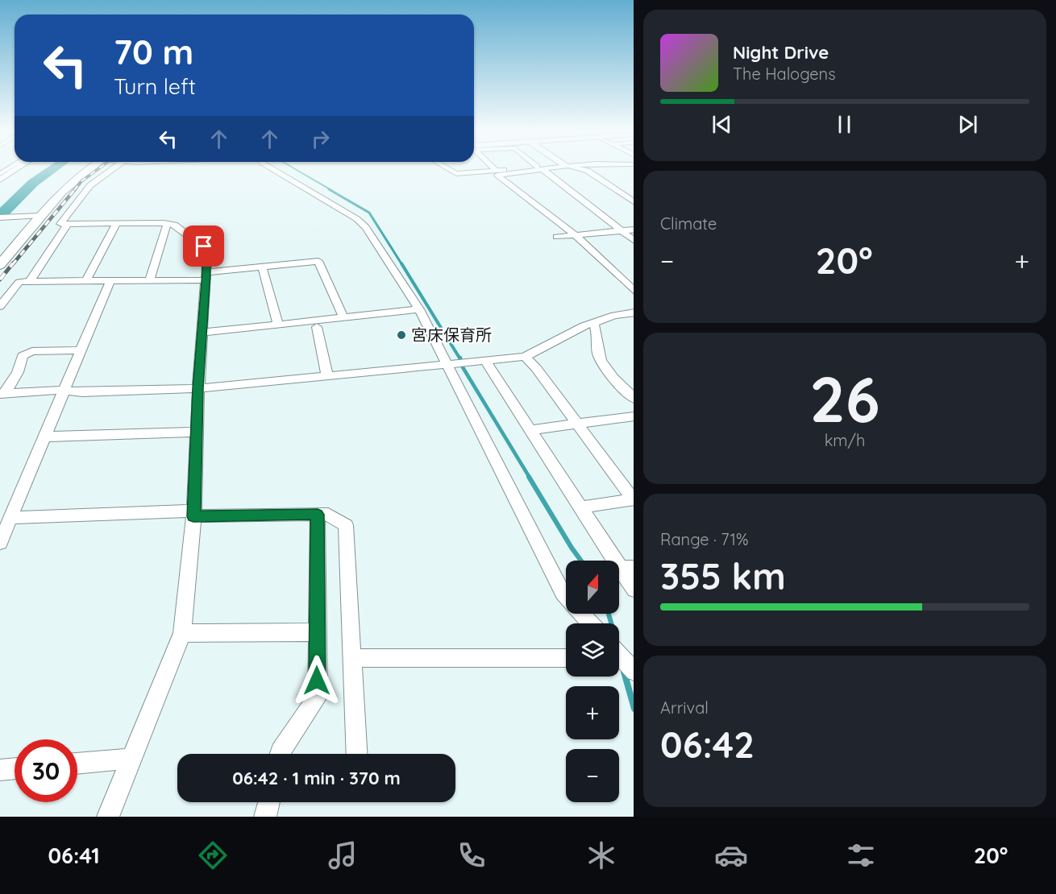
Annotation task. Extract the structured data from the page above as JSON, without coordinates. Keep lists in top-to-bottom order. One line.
{"places":["宮床保育所"],"north":"top","page":{"turn":["70 m","Turn left"],"song":["Night Drive","The Halogens"],"tile":["Climate",["26","km/h"],["Range · 71%","355 km"],["Arrival","06:42"]],"heat":["−","20°","+"],"map_buttons":["+","−"],"limit":"30","trip":"06:42 · 1 min · 370 m","tabs":["06:41","20°"]}}
